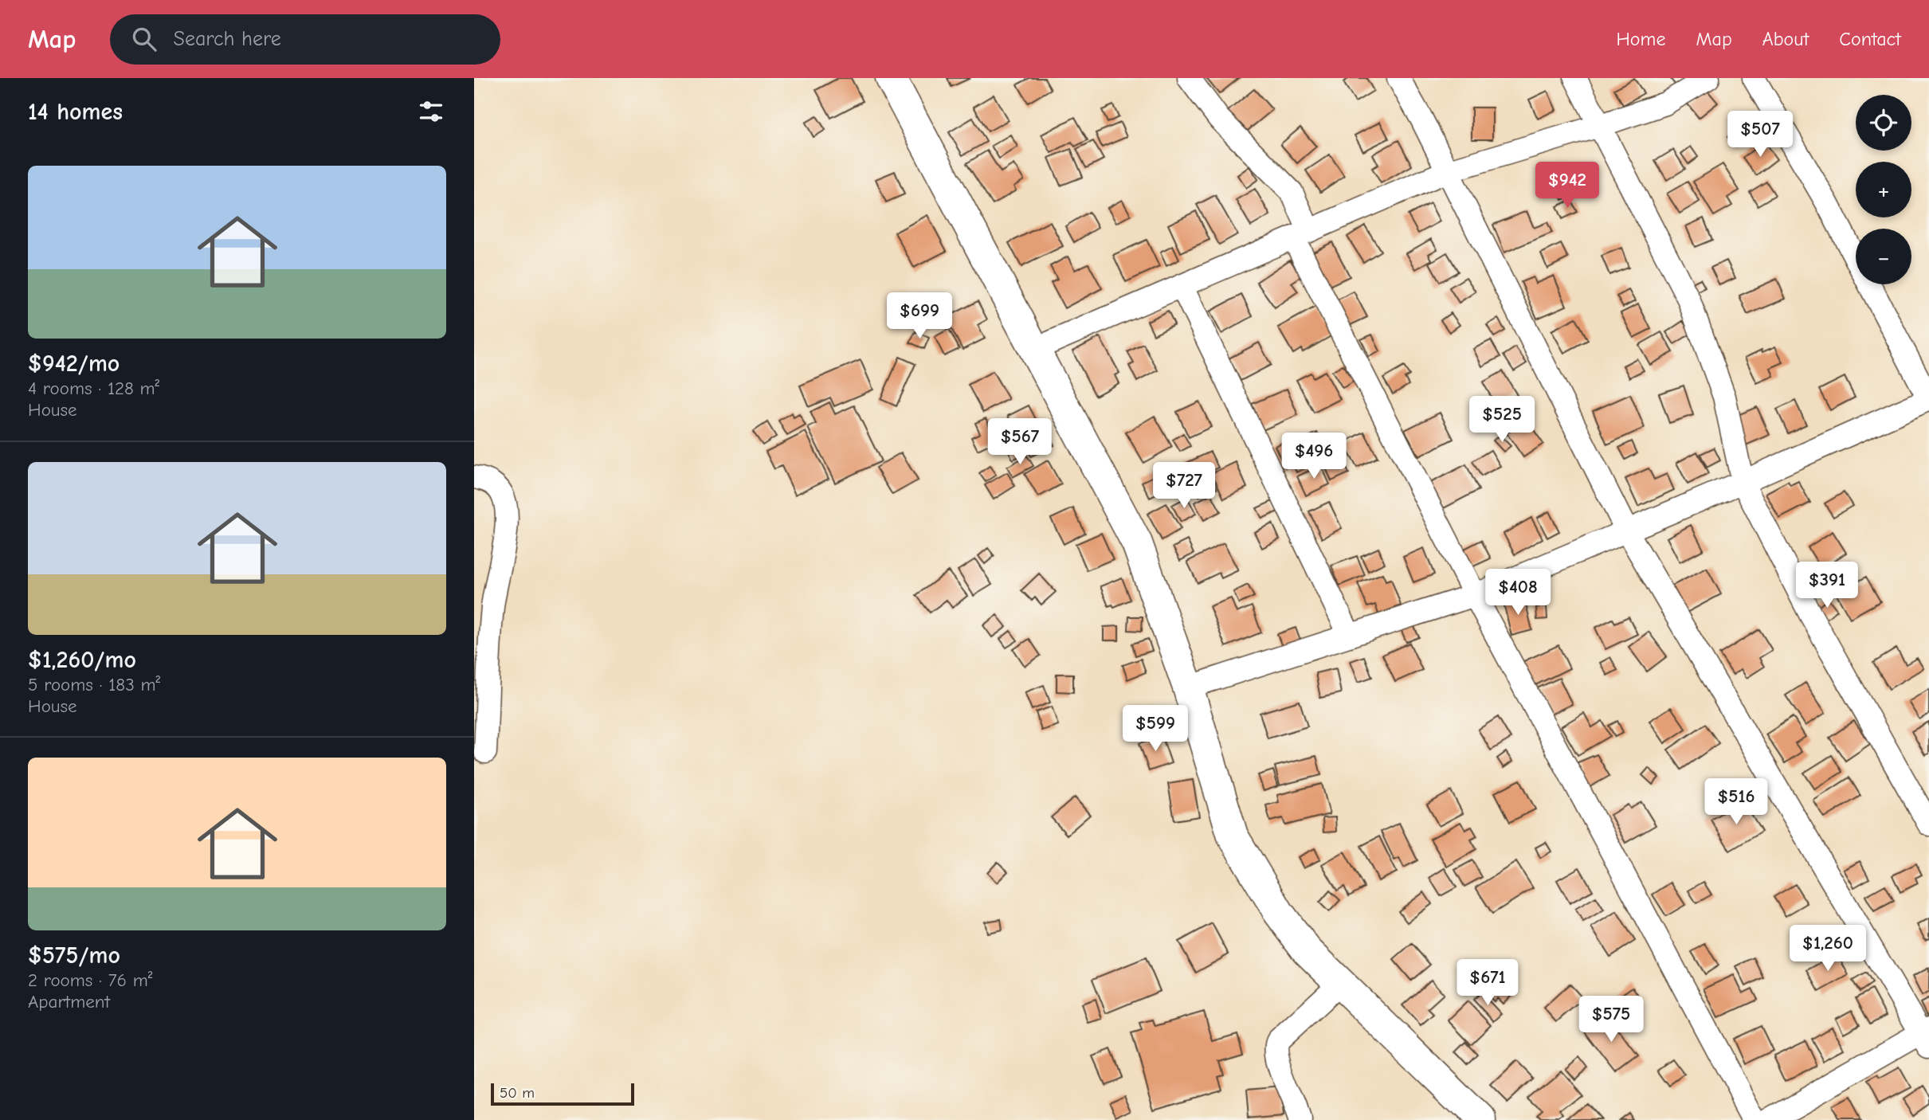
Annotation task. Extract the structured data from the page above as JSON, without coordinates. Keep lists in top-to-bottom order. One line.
{"scale_bar":"50 m","page":{"header":"Map","search":"Search here","nav":["Home","Map","About","Contact"],"heading":"14 homes","map_buttons":["+","−"],"price":["$507","$942","$699","$525","$567","$496","$727","$391","$408","$599","$516","$1,260","$671","$575"],"list":[{"name":"$942/mo","note":"4 rooms · 128 m² · House"},{"name":"$1,260/mo","note":"5 rooms · 183 m² · House"},{"name":"$575/mo","note":"2 rooms · 76 m² · Apartment"}],"scale":"50 m"}}
